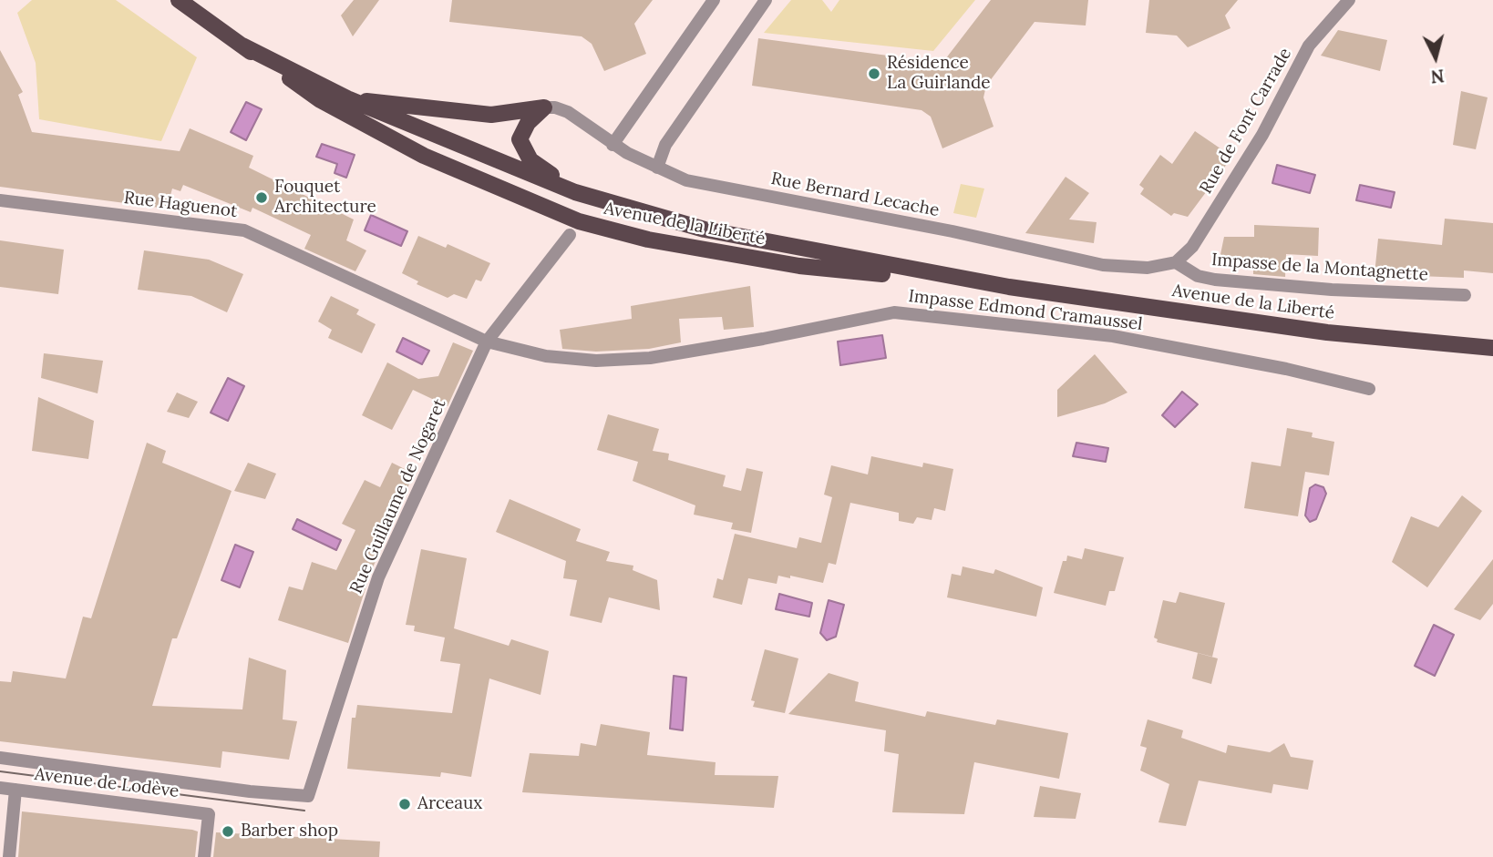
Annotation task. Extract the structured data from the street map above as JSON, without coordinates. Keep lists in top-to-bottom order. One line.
{"streets":{"main road":["Avenue de la Liberté"],"street":["Rue de Font Carrade","Rue Bernard Lecache","Rue Haguenot","Impasse de la Montagnette","Impasse Edmond Cramaussel","Rue Guillaume de Nogaret","Avenue de Lodève"]},"crossings":[["Rue de Font Carrade","Rue Bernard Lecache"],["Rue de Font Carrade","Impasse de la Montagnette"],["Rue Bernard Lecache","Impasse de la Montagnette"],["Rue Haguenot","Impasse Edmond Cramaussel"],["Rue Haguenot","Rue Guillaume de Nogaret"],["Impasse Edmond Cramaussel","Rue Guillaume de Nogaret"]],"places":["Résidence La Guirlande","Fouquet Architecture","Arceaux","Barber shop"],"north":"bottom"}
